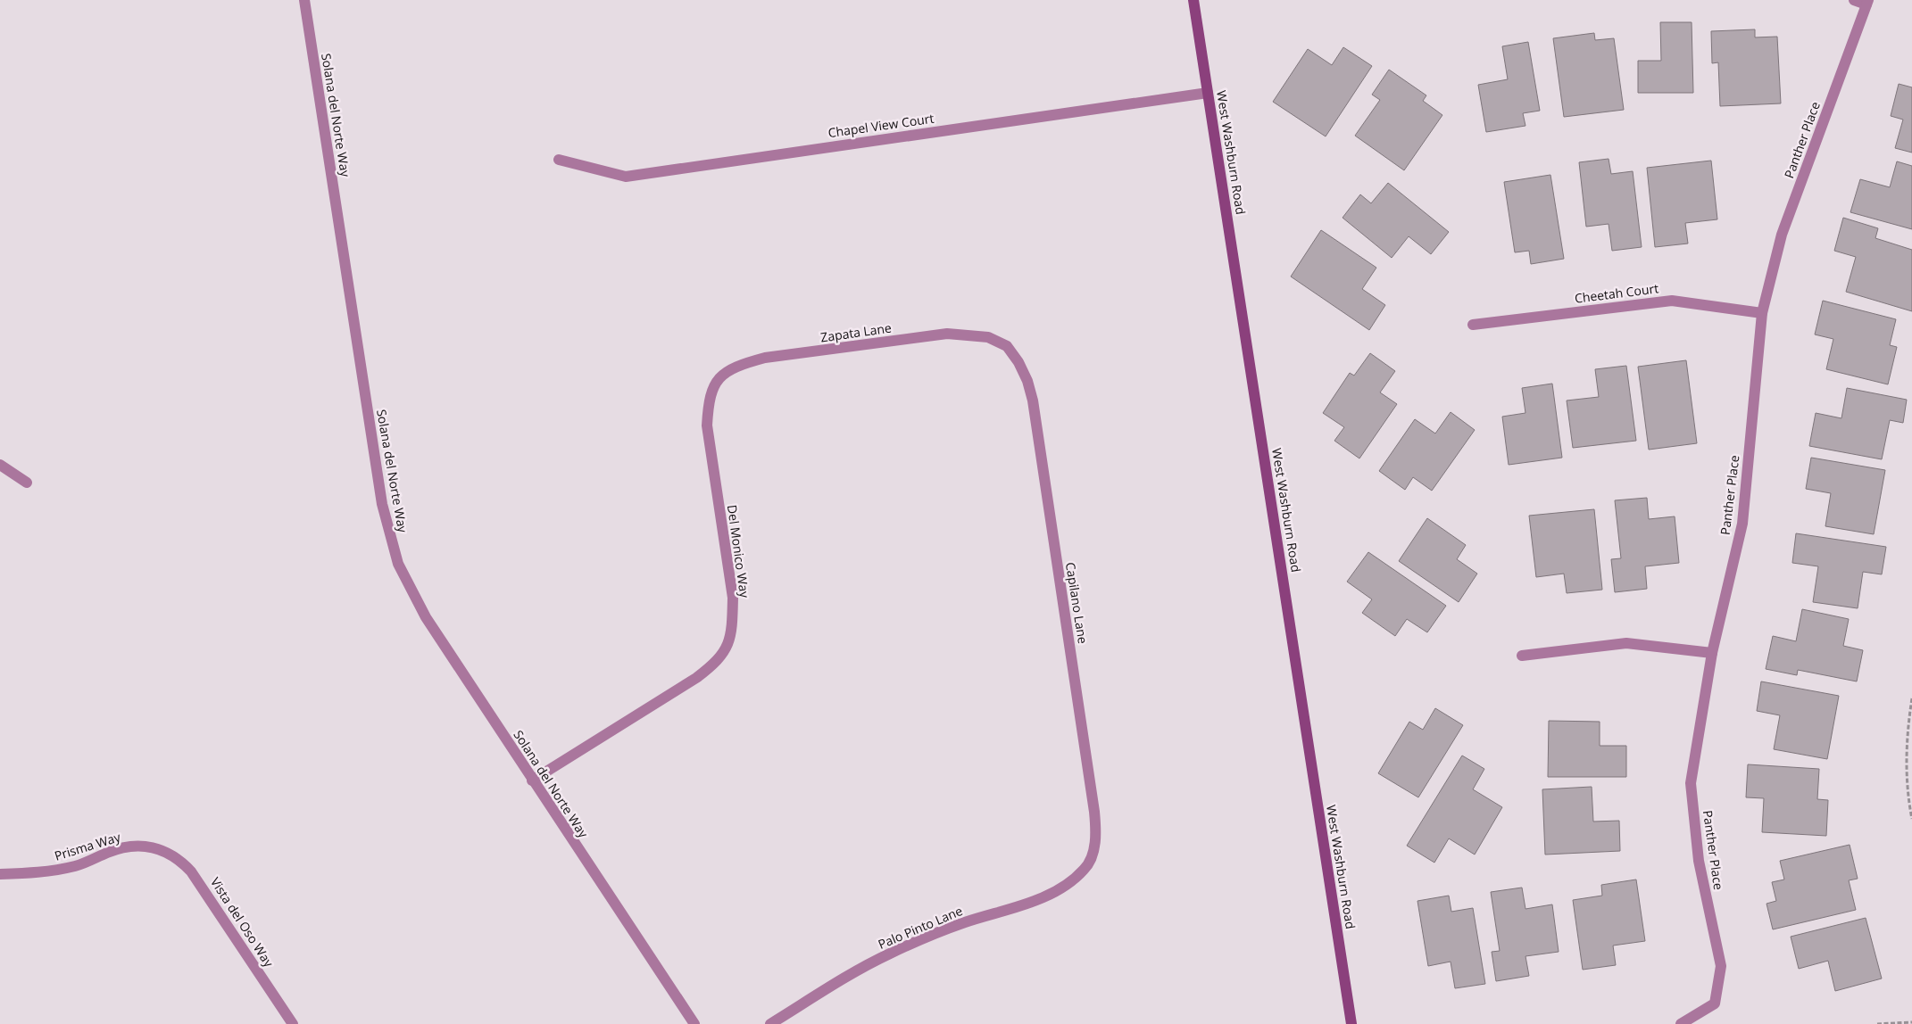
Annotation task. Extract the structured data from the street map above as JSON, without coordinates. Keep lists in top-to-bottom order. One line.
{"streets":{"street":["Solana del Norte Way","Chapel View Court","Panther Place","West Washburn Road","Cheetah Court","Zapata Lane","Del Monico Way","Capilano Lane","Prisma Way","Vista del Oso Way","Palo Pinto Lane"]},"crossings":[["Solana del Norte Way","Del Monico Way"],["Chapel View Court","West Washburn Road"],["Panther Place","Cheetah Court"],["Zapata Lane","Del Monico Way"],["Zapata Lane","Capilano Lane"],["Capilano Lane","Palo Pinto Lane"],["Prisma Way","Vista del Oso Way"]]}
